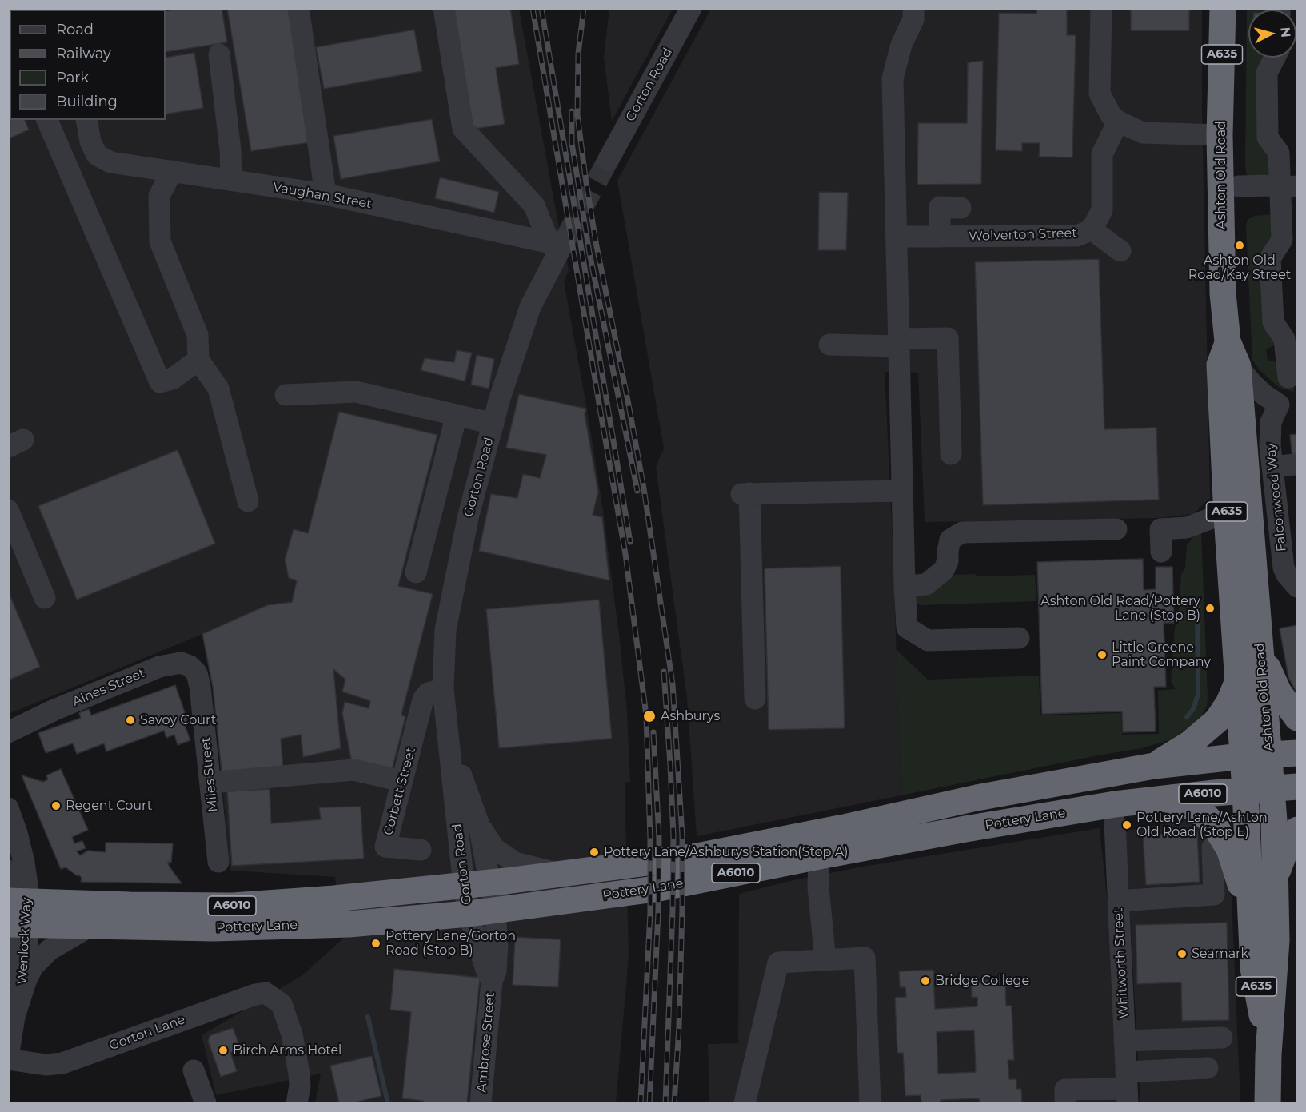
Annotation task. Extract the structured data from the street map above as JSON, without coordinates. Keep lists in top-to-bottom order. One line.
{"streets":{"highway":["A635","Ashton Old Road","A6010","Pottery Lane"],"street":["Gorton Road","Vaughan Street","Wolverton Street","Falconwood Way","Aines Street","Miles Street","Corbett Street","Wenlock Way","Whitworth Street","Gorton Lane","Ambrose Street"]},"crossings":[["Gorton Road","Vaughan Street"],["Gorton Road","Corbett Street"],["Gorton Road","Pottery Lane"],["Gorton Road","Ambrose Street"],["Ashton Old Road","A6010"],["Ashton Old Road","Pottery Lane"],["Aines Street","Miles Street"],["A6010","Pottery Lane"],["Pottery Lane","Wenlock Way"],["Pottery Lane","Ambrose Street"],["Wenlock Way","Gorton Lane"]],"places":["Ashton Old Road/Kay Street","Ashton Old Road/Pottery Lane (Stop B)","Little Greene Paint Company","Ashburys","Savoy Court","Regent Court","Pottery Lane/Ashton Old Road (Stop E)","Pottery Lane/Ashburys Station(Stop A)","Pottery Lane/Gorton Road (Stop B)","Seamark","Bridge College","Birch Arms Hotel"],"legend":["Road","Railway","Park","Building"],"north":"right"}
